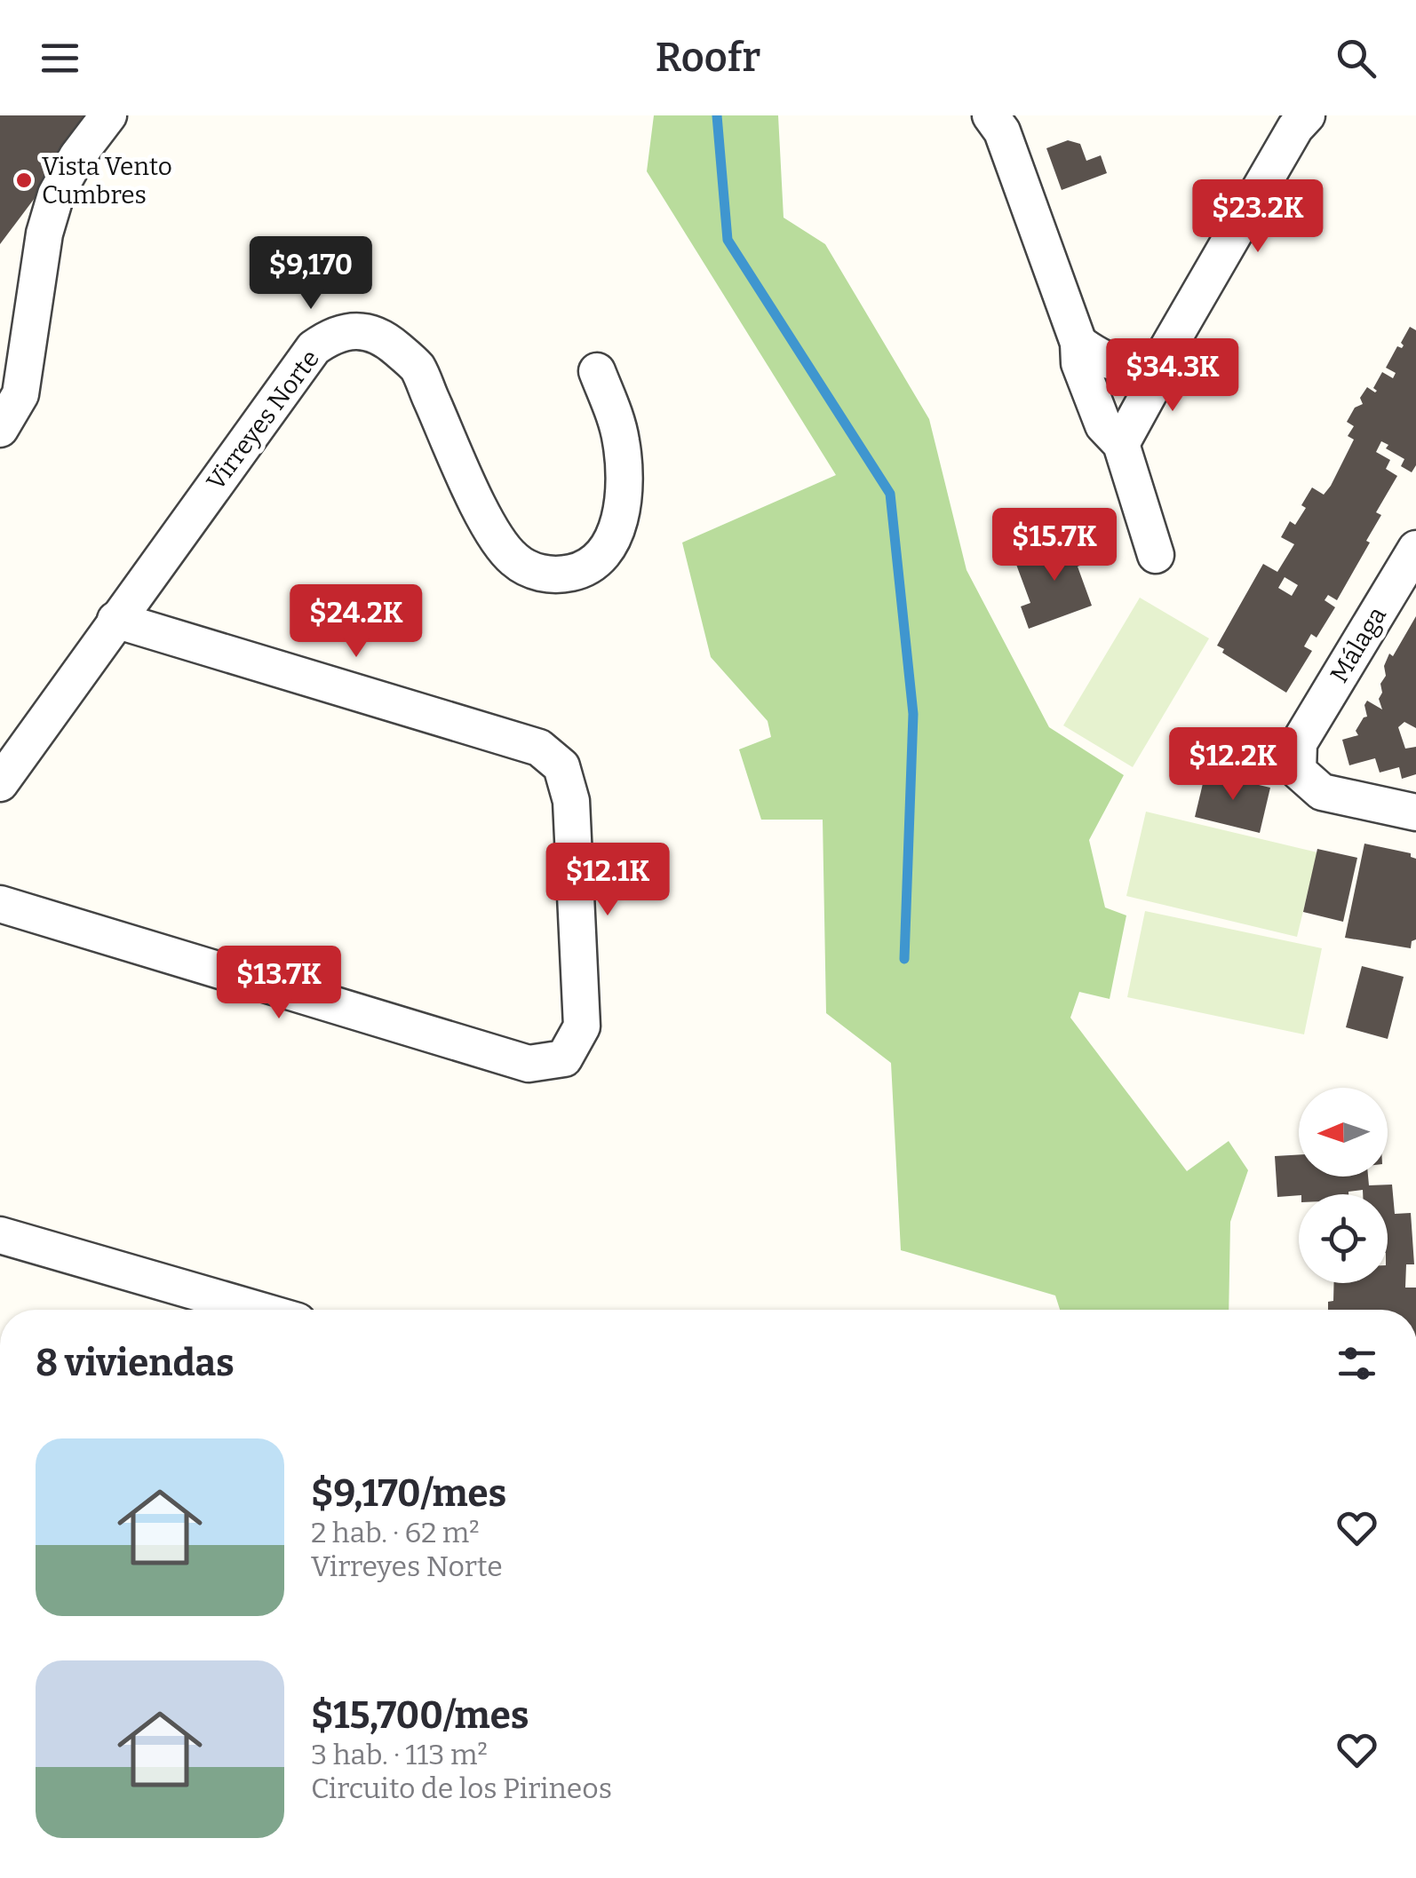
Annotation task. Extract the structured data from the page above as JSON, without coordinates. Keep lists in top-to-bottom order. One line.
{"streets":{"street":["Virreyes Norte","Málaga"]},"places":["Vista Vento Cumbres"],"north":"left","page":{"header":"Roofr","price":["$23.2K","$9,170","$34.3K","$15.7K","$24.2K","$12.2K","$12.1K","$13.7K"],"heading":"8 viviendas","list":[{"name":"$9,170/mes","note":"2 hab. · 62 m² · Virreyes Norte"},{"name":"$15,700/mes","note":"3 hab. · 113 m² · Circuito de los Pirineos"}]}}
